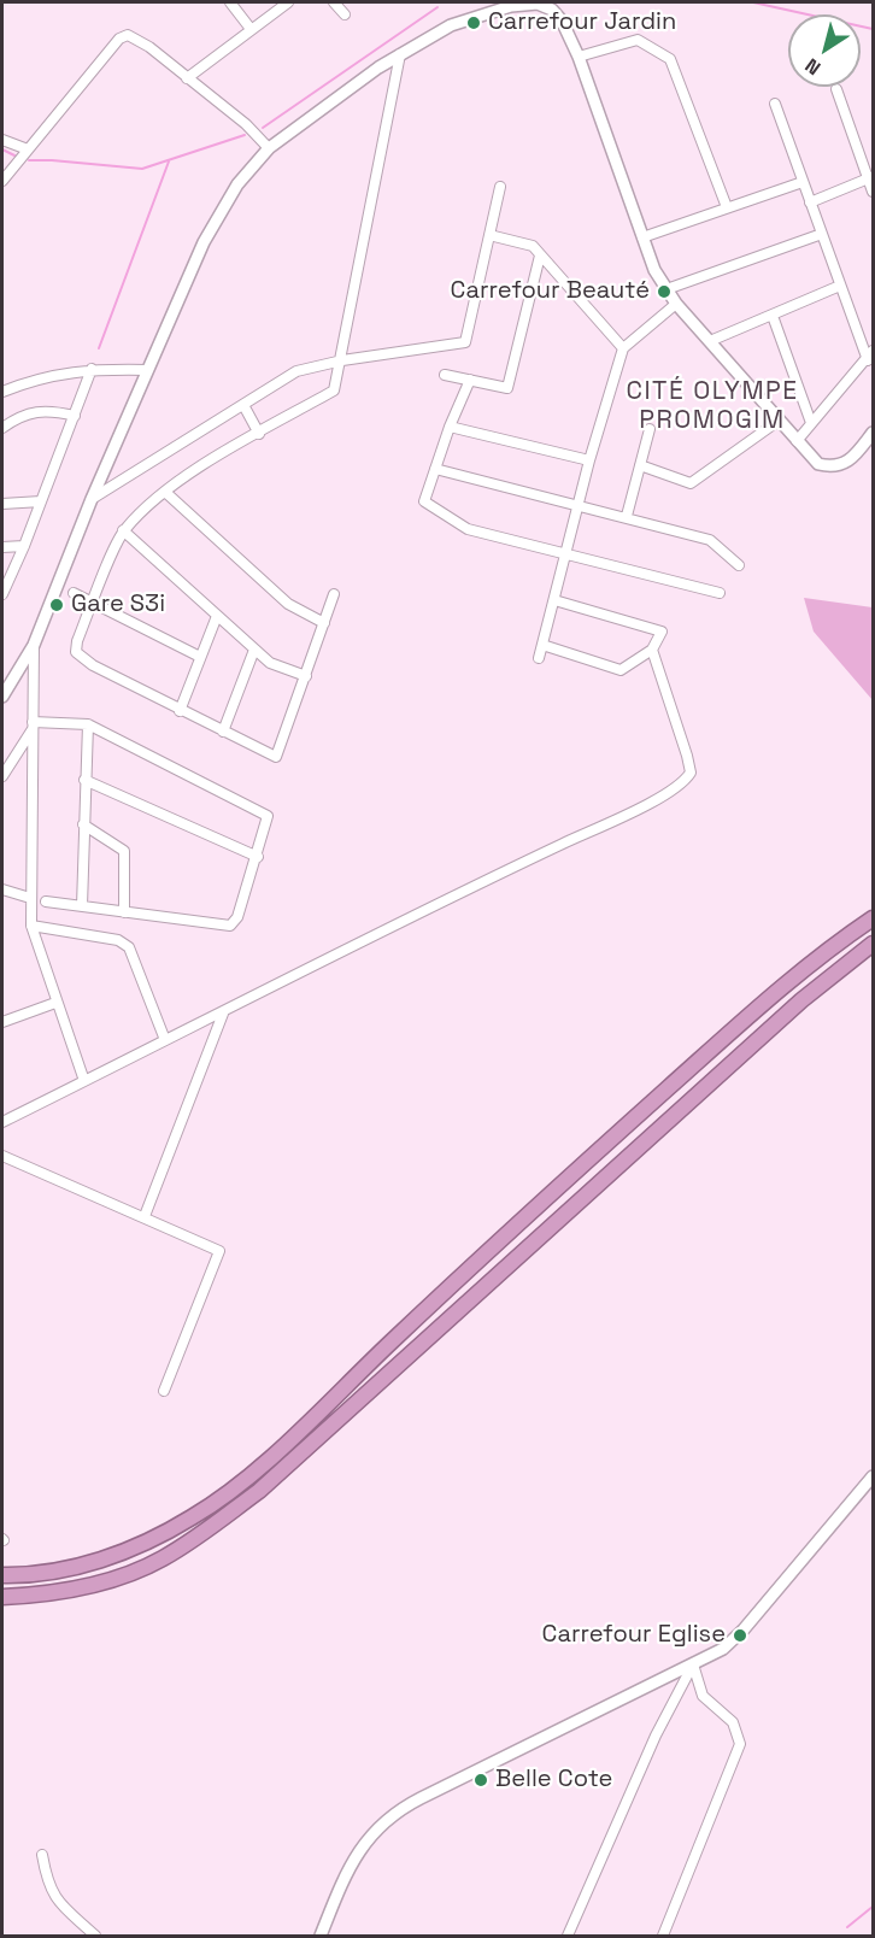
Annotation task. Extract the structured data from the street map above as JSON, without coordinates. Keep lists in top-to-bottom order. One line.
{"districts":["CITÉ OLYMPE PROMOGIM"],"places":["Carrefour Jardin","Carrefour Beauté","Gare S3i","Carrefour Eglise","Belle Cote"],"north":"bottom left"}
